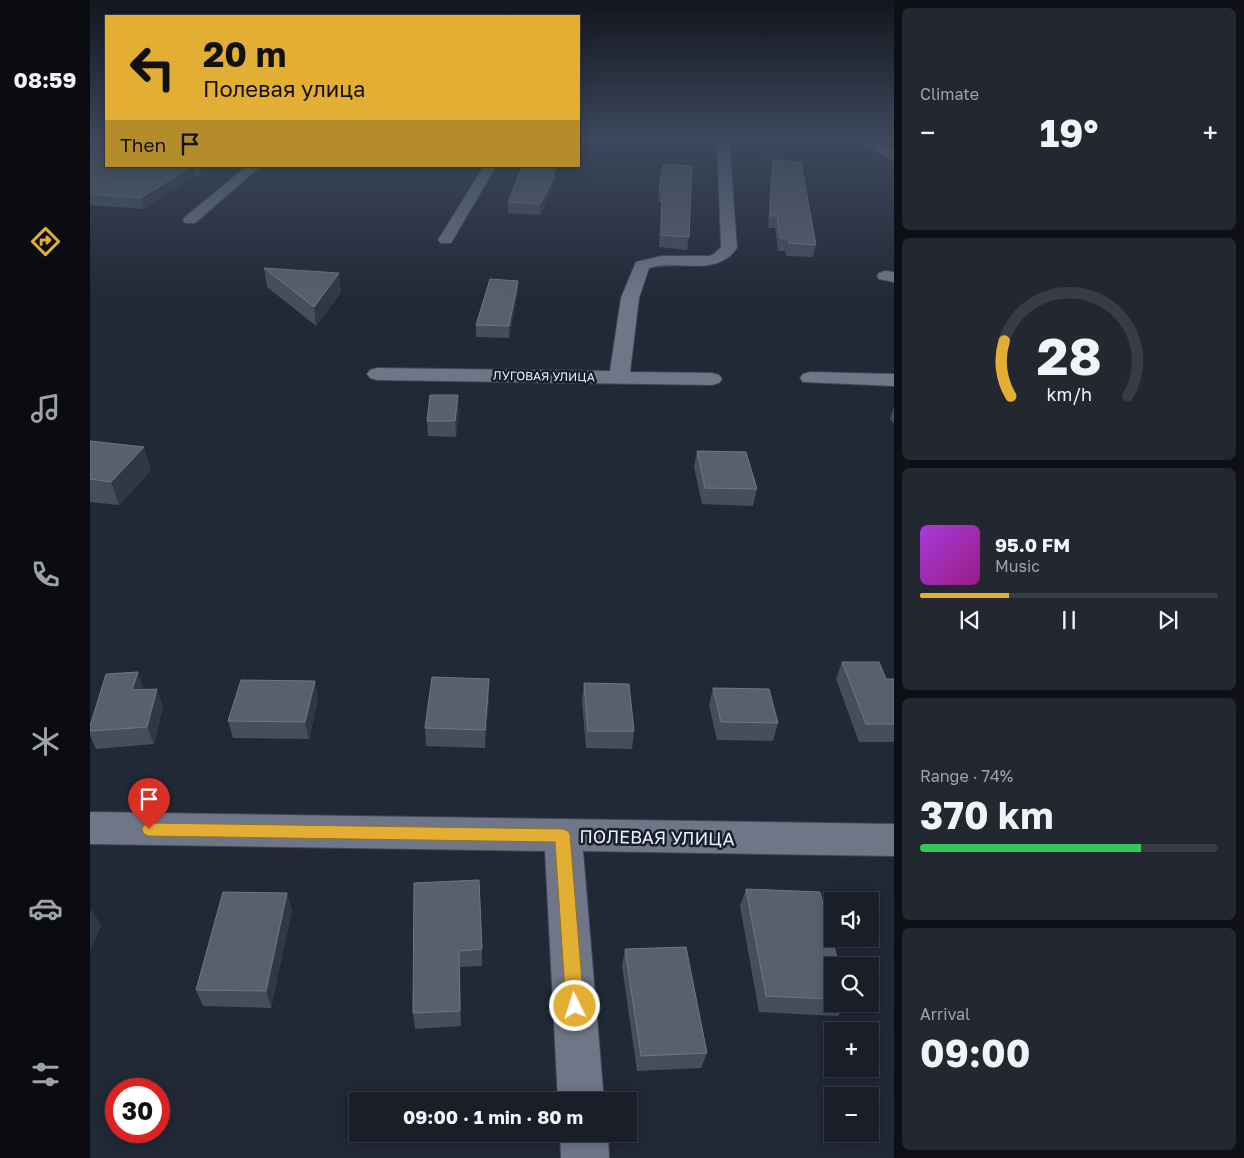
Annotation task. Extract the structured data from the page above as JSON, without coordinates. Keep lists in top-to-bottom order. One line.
{"streets":{"street":["ЛУГОВАЯ УЛИЦА","ПОЛЕВАЯ УЛИЦА"]},"page":{"tabs":"08:59","tile":["Climate",["Range · 74%","370 km"],["Arrival","09:00"]],"turn":["20 m","Полевая улица"],"heat":["−","19°","+"],"then":"Then","song":["95.0 FM","Music"],"map_buttons":["+","−"],"limit":"30","trip":"09:00 · 1 min · 80 m","gauge":["28","km/h"]}}
